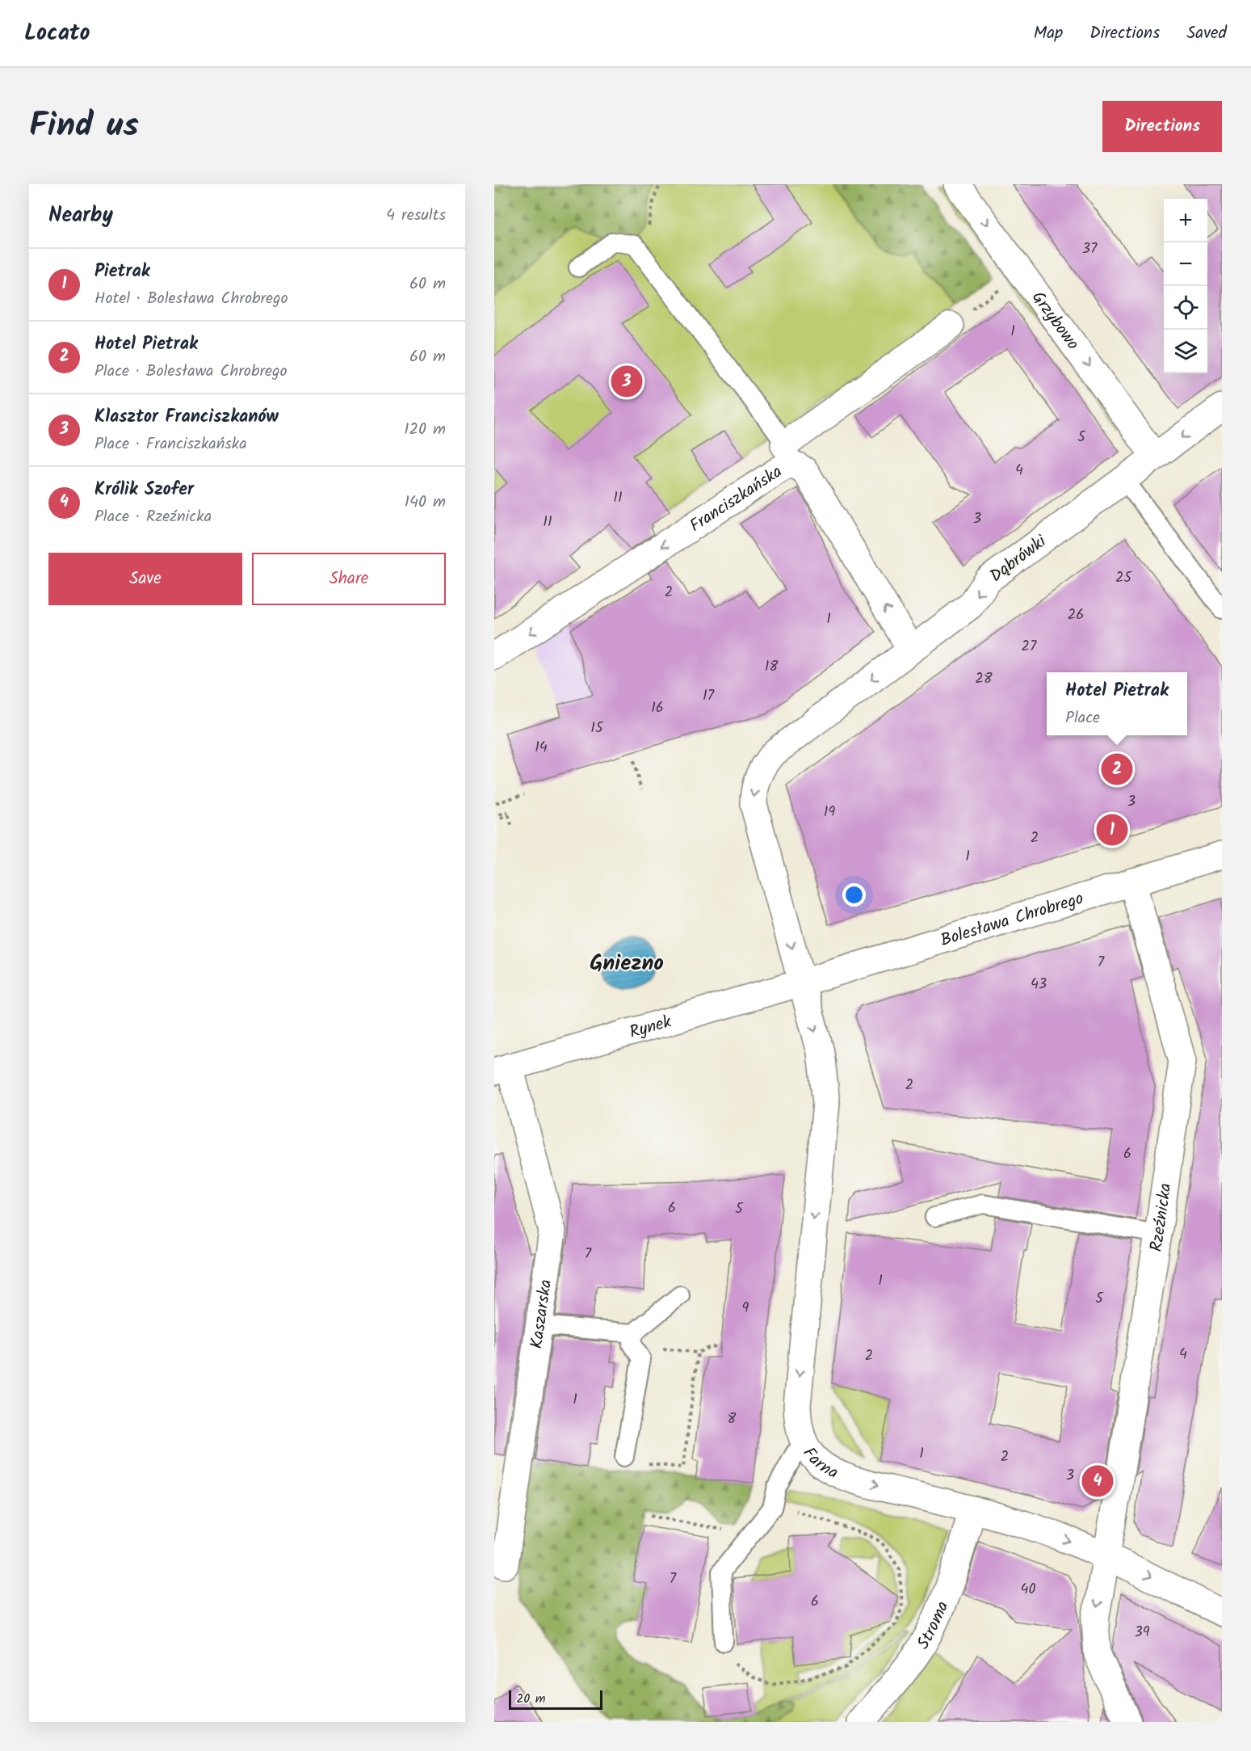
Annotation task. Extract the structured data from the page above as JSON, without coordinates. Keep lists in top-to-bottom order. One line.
{"streets":{"street":["Grzybowo","Franciszkańska","Dąbrówki","Bolesława Chrobrego","Rynek","Rzeźnicka","Kaszarska","Farna","Stroma"]},"crossings":[["Grzybowo","Dąbrówki"],["Franciszkańska","Dąbrówki"],["Dąbrówki","Bolesława Chrobrego"],["Dąbrówki","Rynek"],["Dąbrówki","Farna"],["Bolesława Chrobrego","Rynek"],["Bolesława Chrobrego","Rzeźnicka"],["Bolesława Chrobrego","Farna"],["Rynek","Kaszarska"],["Rynek","Farna"],["Rzeźnicka","Farna"],["Farna","Stroma"]],"one_way":["Grzybowo","Dąbrówki","Farna"],"districts":["Gniezno"],"house_numbers":["37","1","5","4","11","3","11","25","2","26","1","27","18","28","17","16","15","14","3","19","2","1","7","43","2","6","6","5","7","1","5","9","4","2","1","8","1","2","3","7","40","6","39"],"scale_bar":"20 m","page":{"header":"Locato","nav":["Map","Directions","Saved"],"title":"Find us","buttons":["Directions",["Save","Share"]],"heading":["Nearby","4 results"],"map_buttons":["+","−"],"list":[{"mark":"1","name":"Pietrak","note":"Hotel · Bolesława Chrobrego","value":"60 m"},{"mark":"2","name":"Hotel Pietrak","note":"Place · Bolesława Chrobrego","value":"60 m"},{"mark":"3","name":"Klasztor Franciszkanów","note":"Place · Franciszkańska","value":"120 m"},{"mark":"4","name":"Królik Szofer","note":"Place · Rzeźnicka","value":"140 m"}],"pins":["3","2","1","4"],"popup":["Hotel Pietrak","Place"],"scale":"20 m"}}
